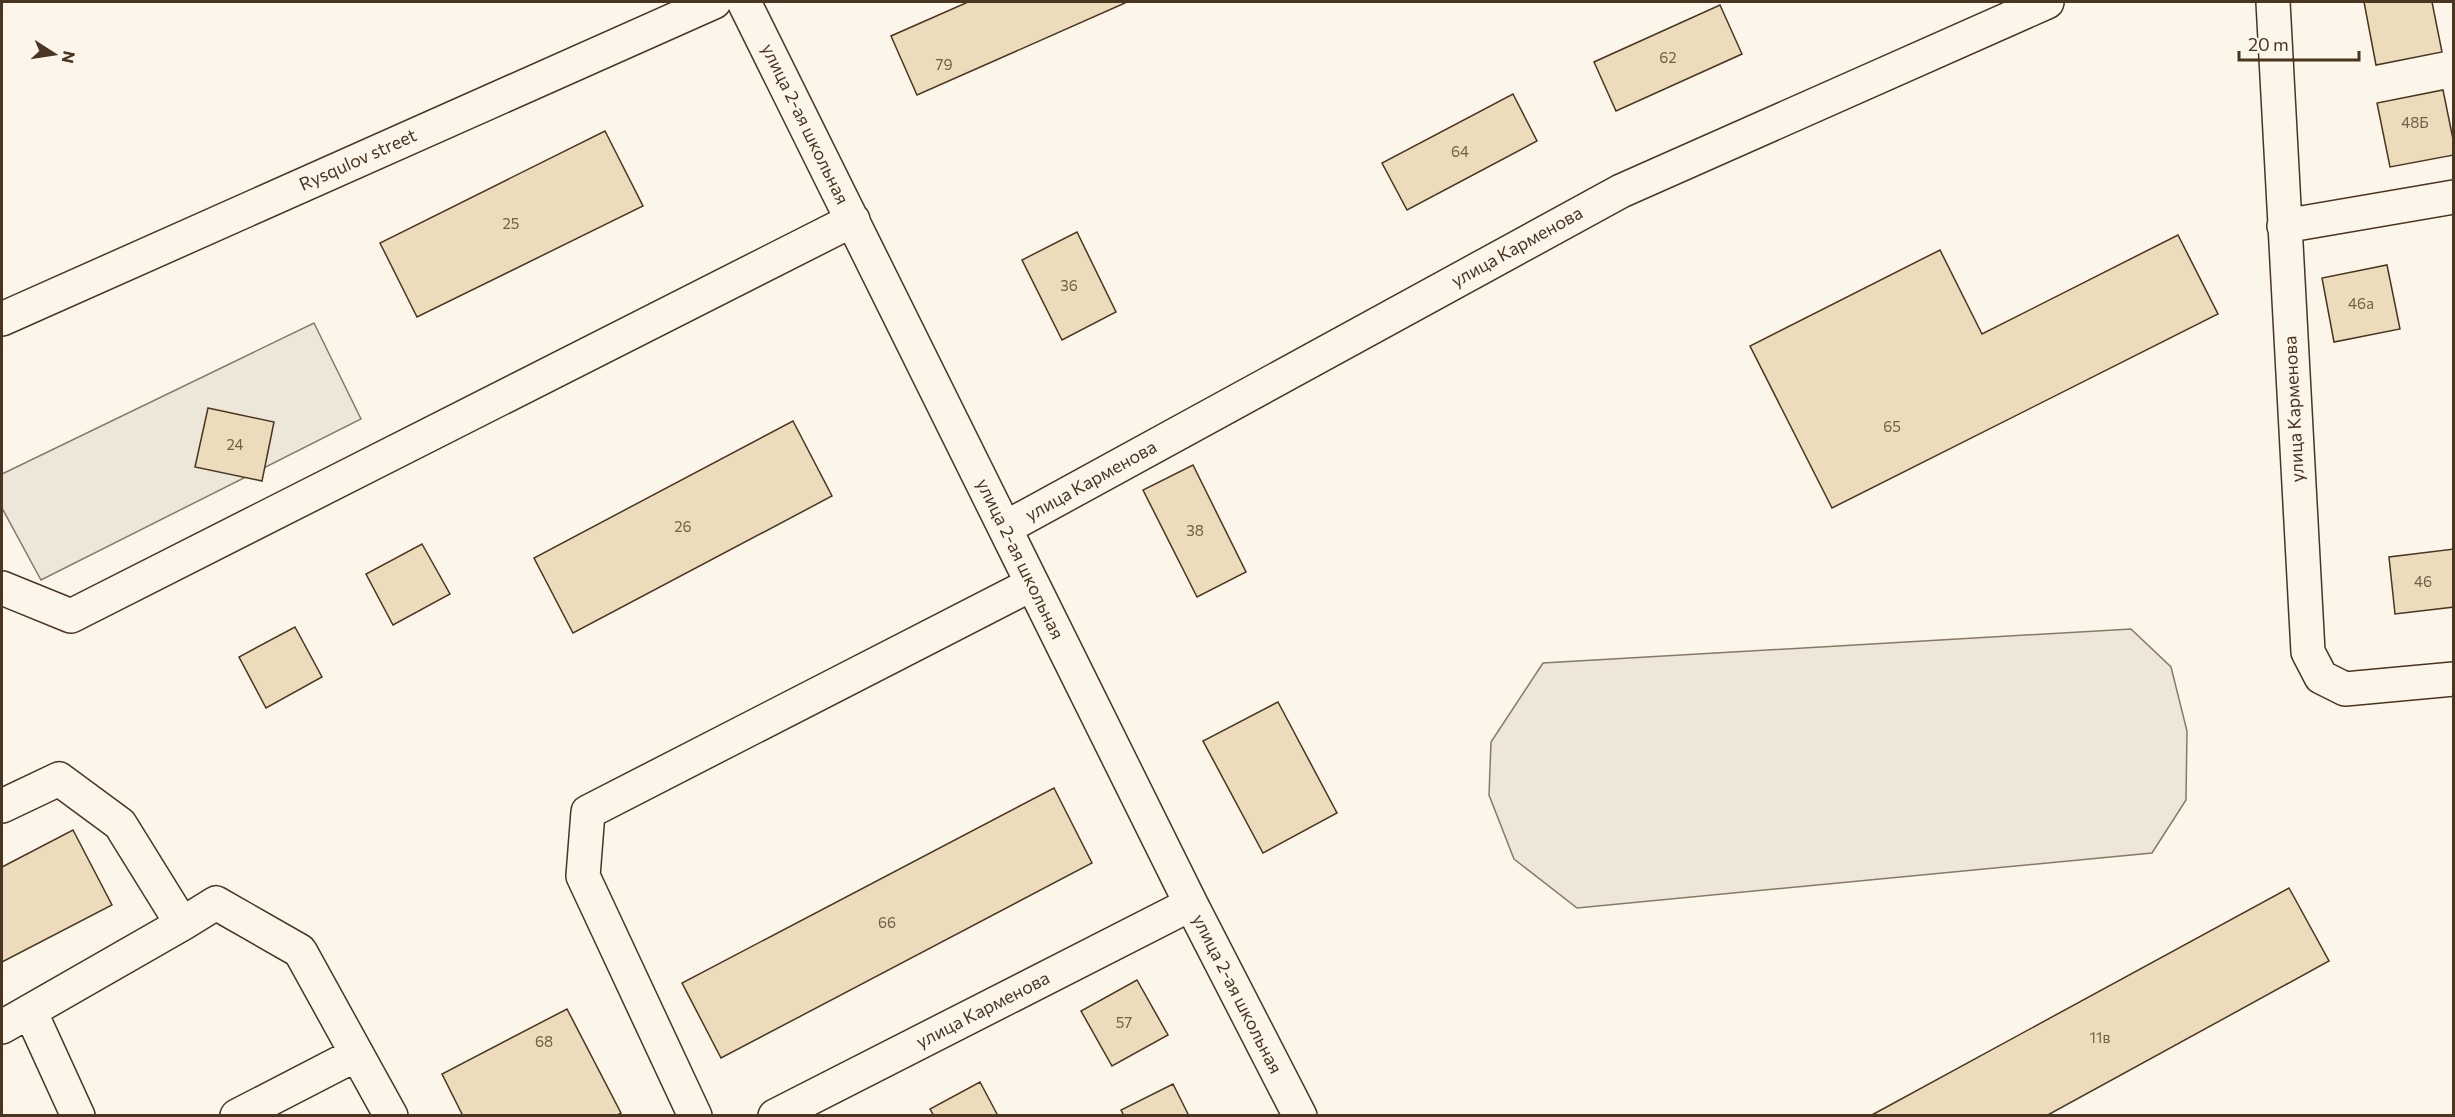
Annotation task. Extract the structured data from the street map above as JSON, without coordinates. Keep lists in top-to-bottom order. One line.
{"streets":{"street":["улица 2-ая школьная","Rysqulov street","улица Карменова"]},"crossings":[["улица 2-ая школьная","улица Карменова"]],"house_numbers":["62","79","48Б","64","25","36","46а","65","24","26","38","46","66","57","11в","68"],"scale_bar":"20 m","north":"right"}
